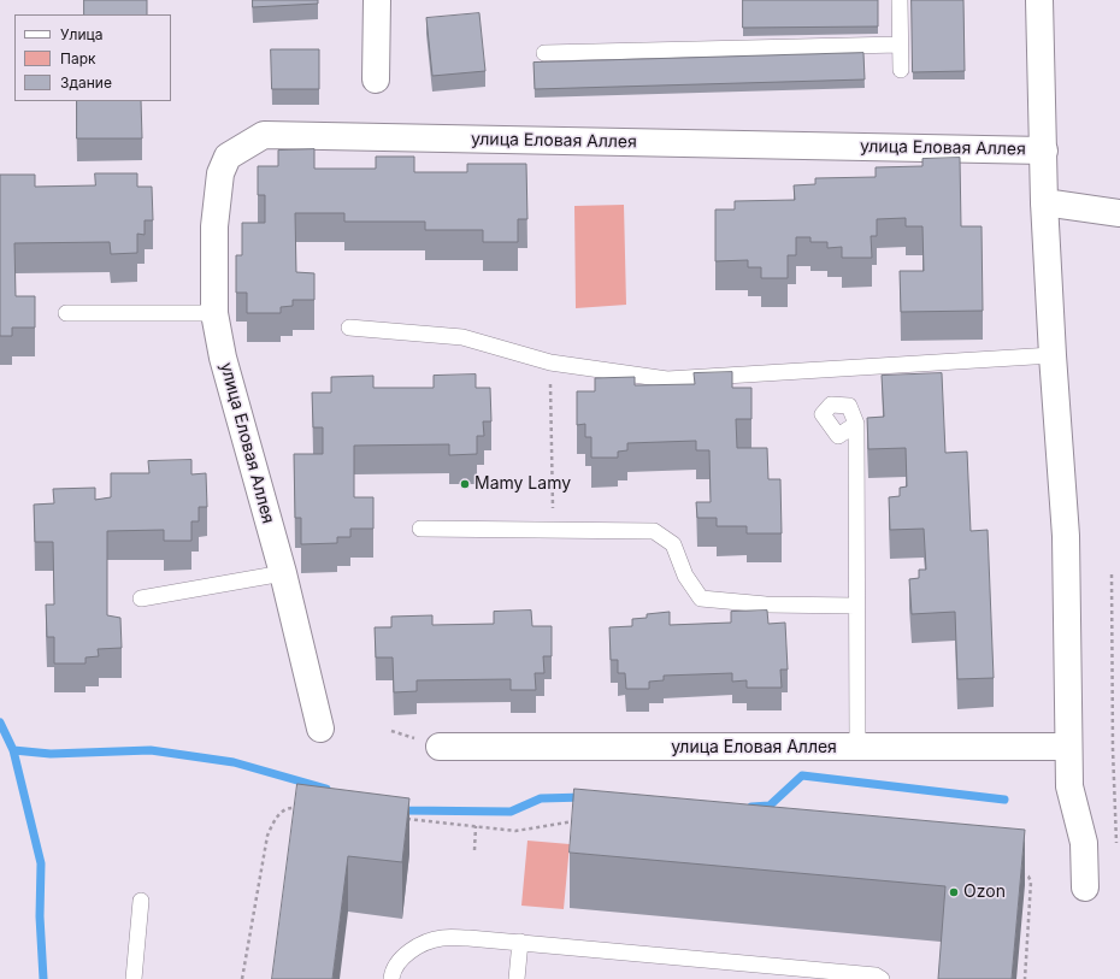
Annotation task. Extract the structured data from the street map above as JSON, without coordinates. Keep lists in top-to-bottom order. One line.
{"streets":{"street":["улица Еловая Аллея"]},"places":["Mamy Lamy","Ozon"],"legend":["Улица","Парк","Здание"]}
